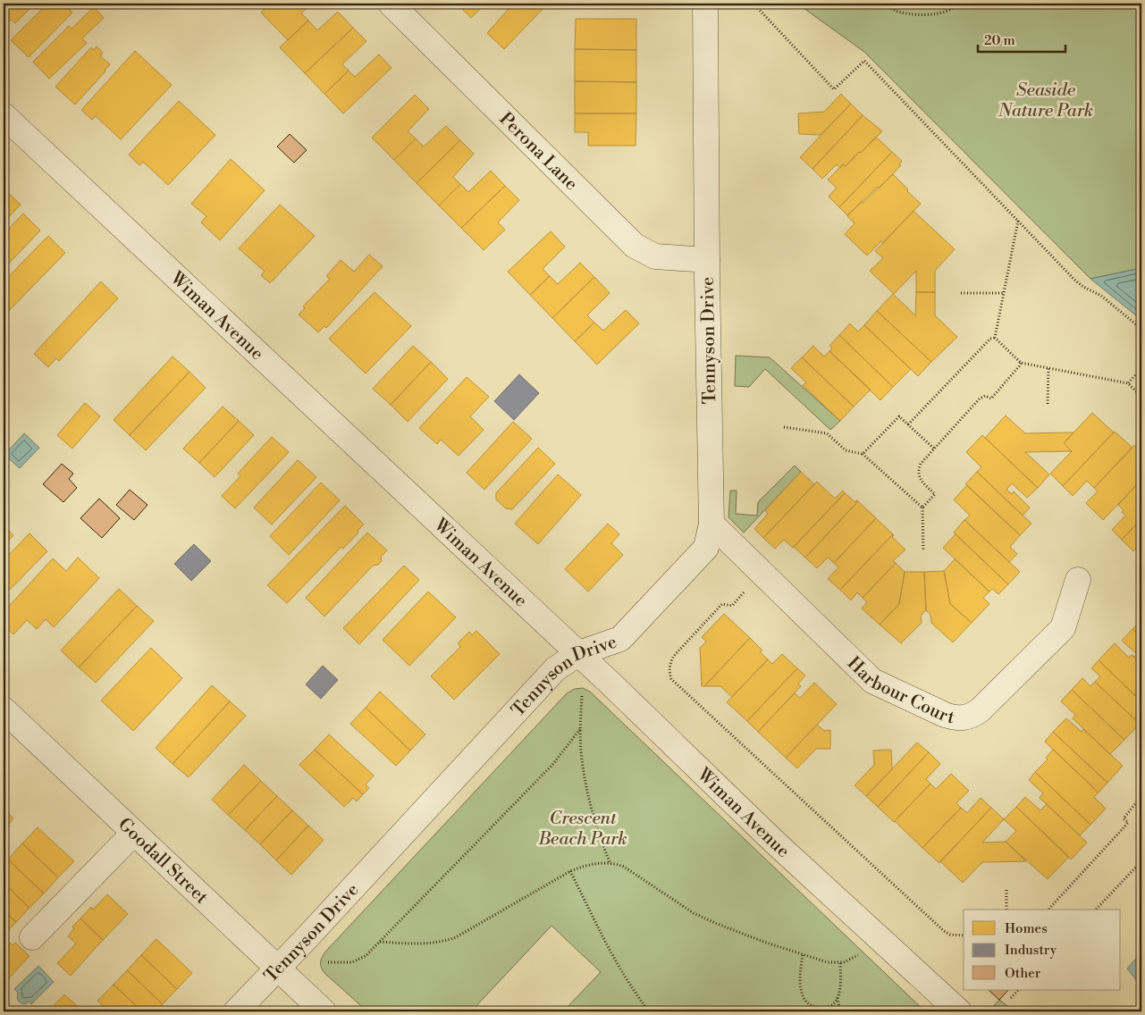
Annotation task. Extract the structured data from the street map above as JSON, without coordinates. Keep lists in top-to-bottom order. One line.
{"streets":{"street":["Perona Lane","Wiman Avenue","Tennyson Drive","Harbour Court","Goodall Street"]},"crossings":[["Perona Lane","Tennyson Drive"],["Wiman Avenue","Tennyson Drive"],["Tennyson Drive","Harbour Court"],["Tennyson Drive","Goodall Street"]],"parks":["Seaside Nature Park","Crescent Beach Park"],"legend":["Homes","Industry","Other"],"scale_bar":"20 m"}
